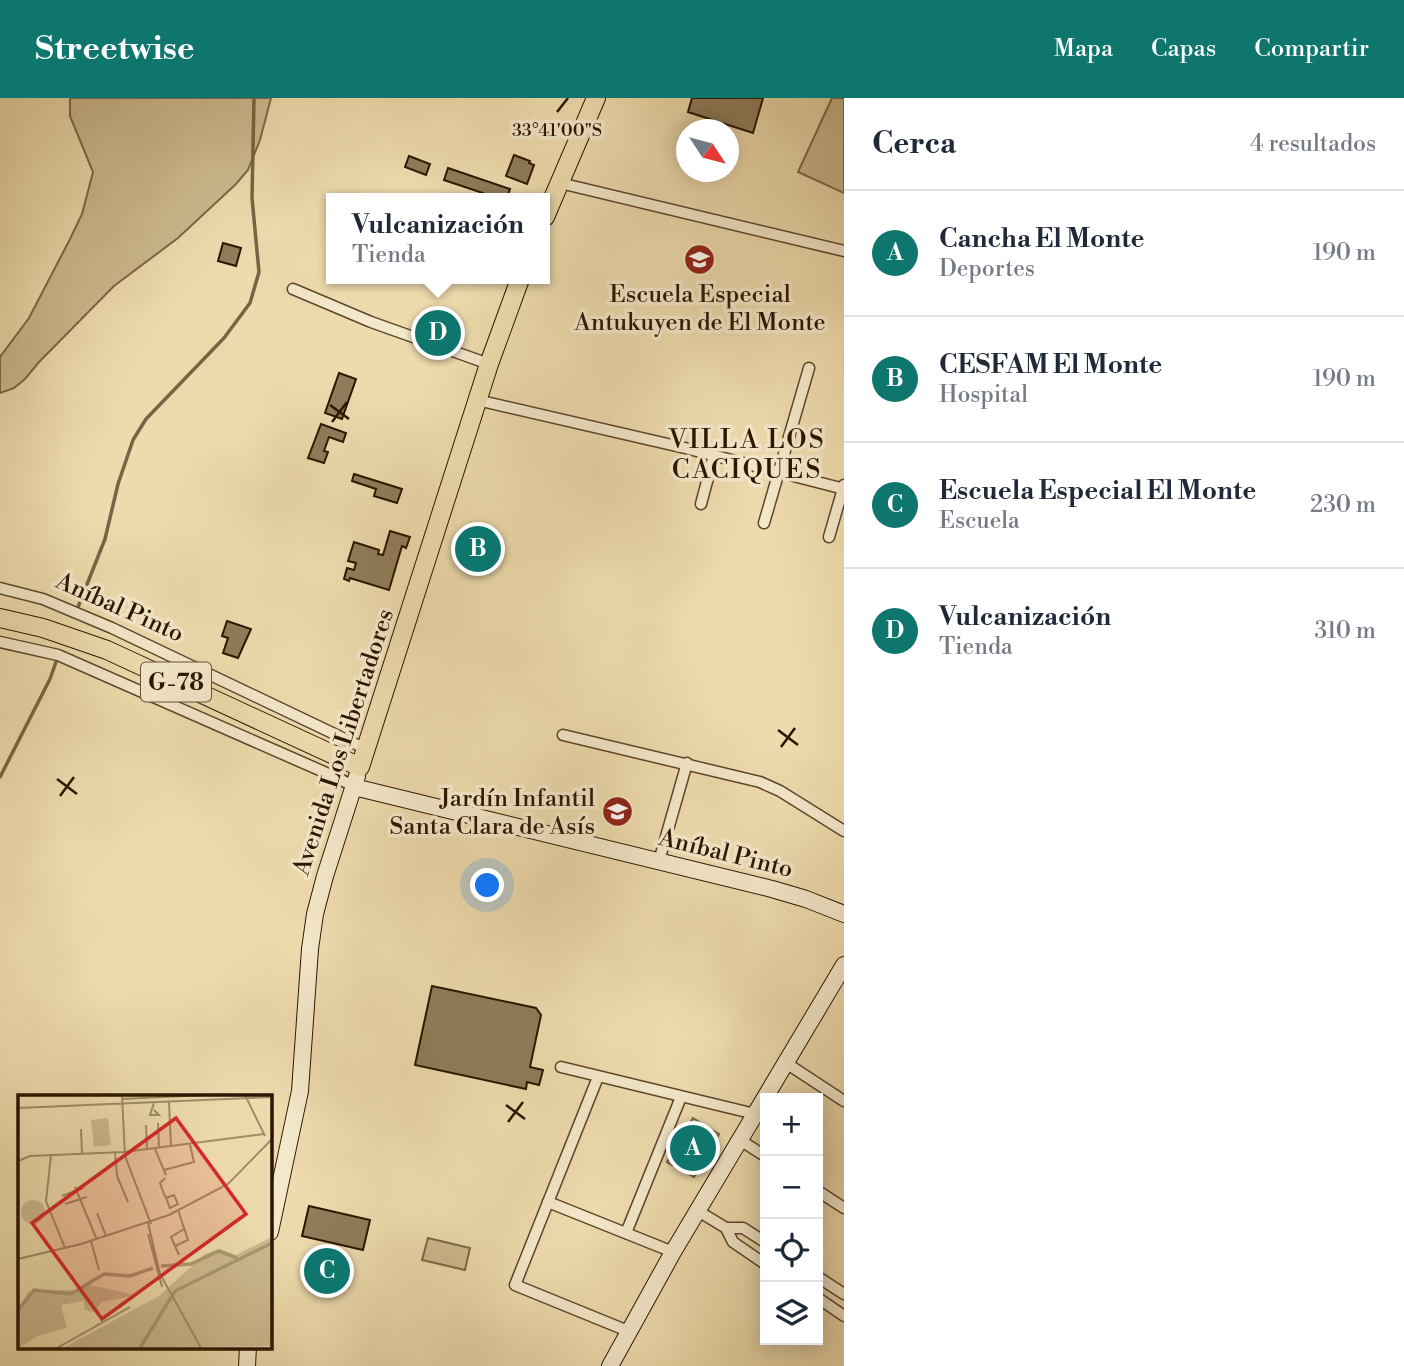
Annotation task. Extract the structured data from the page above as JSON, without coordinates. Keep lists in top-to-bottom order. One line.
{"streets":{"main road":["Aníbal Pinto","G-78","Avenida Los Libertadores"]},"crossings":[["Aníbal Pinto","Avenida Los Libertadores"]],"districts":["VILLA LOS CACIQUES"],"places":{"school or university":["Escuela Especial Antukuyen de El Monte","Jardín Infantil Santa Clara de Asís"]},"north":"bottom right","page":{"header":"Streetwise","nav":["Mapa","Capas","Compartir"],"heading":["Cerca","4 resultados"],"list":[{"mark":"A","name":"Cancha El Monte","note":"Deportes","value":"190 m"},{"mark":"B","name":"CESFAM El Monte","note":"Hospital","value":"190 m"},{"mark":"C","name":"Escuela Especial El Monte","note":"Escuela","value":"230 m"},{"mark":"D","name":"Vulcanización","note":"Tienda","value":"310 m"}],"popup":["Vulcanización","Tienda"],"pins":["D","B","A","C"],"map_buttons":["+","−"]},"coordinates":["33°41'00\"S"]}
